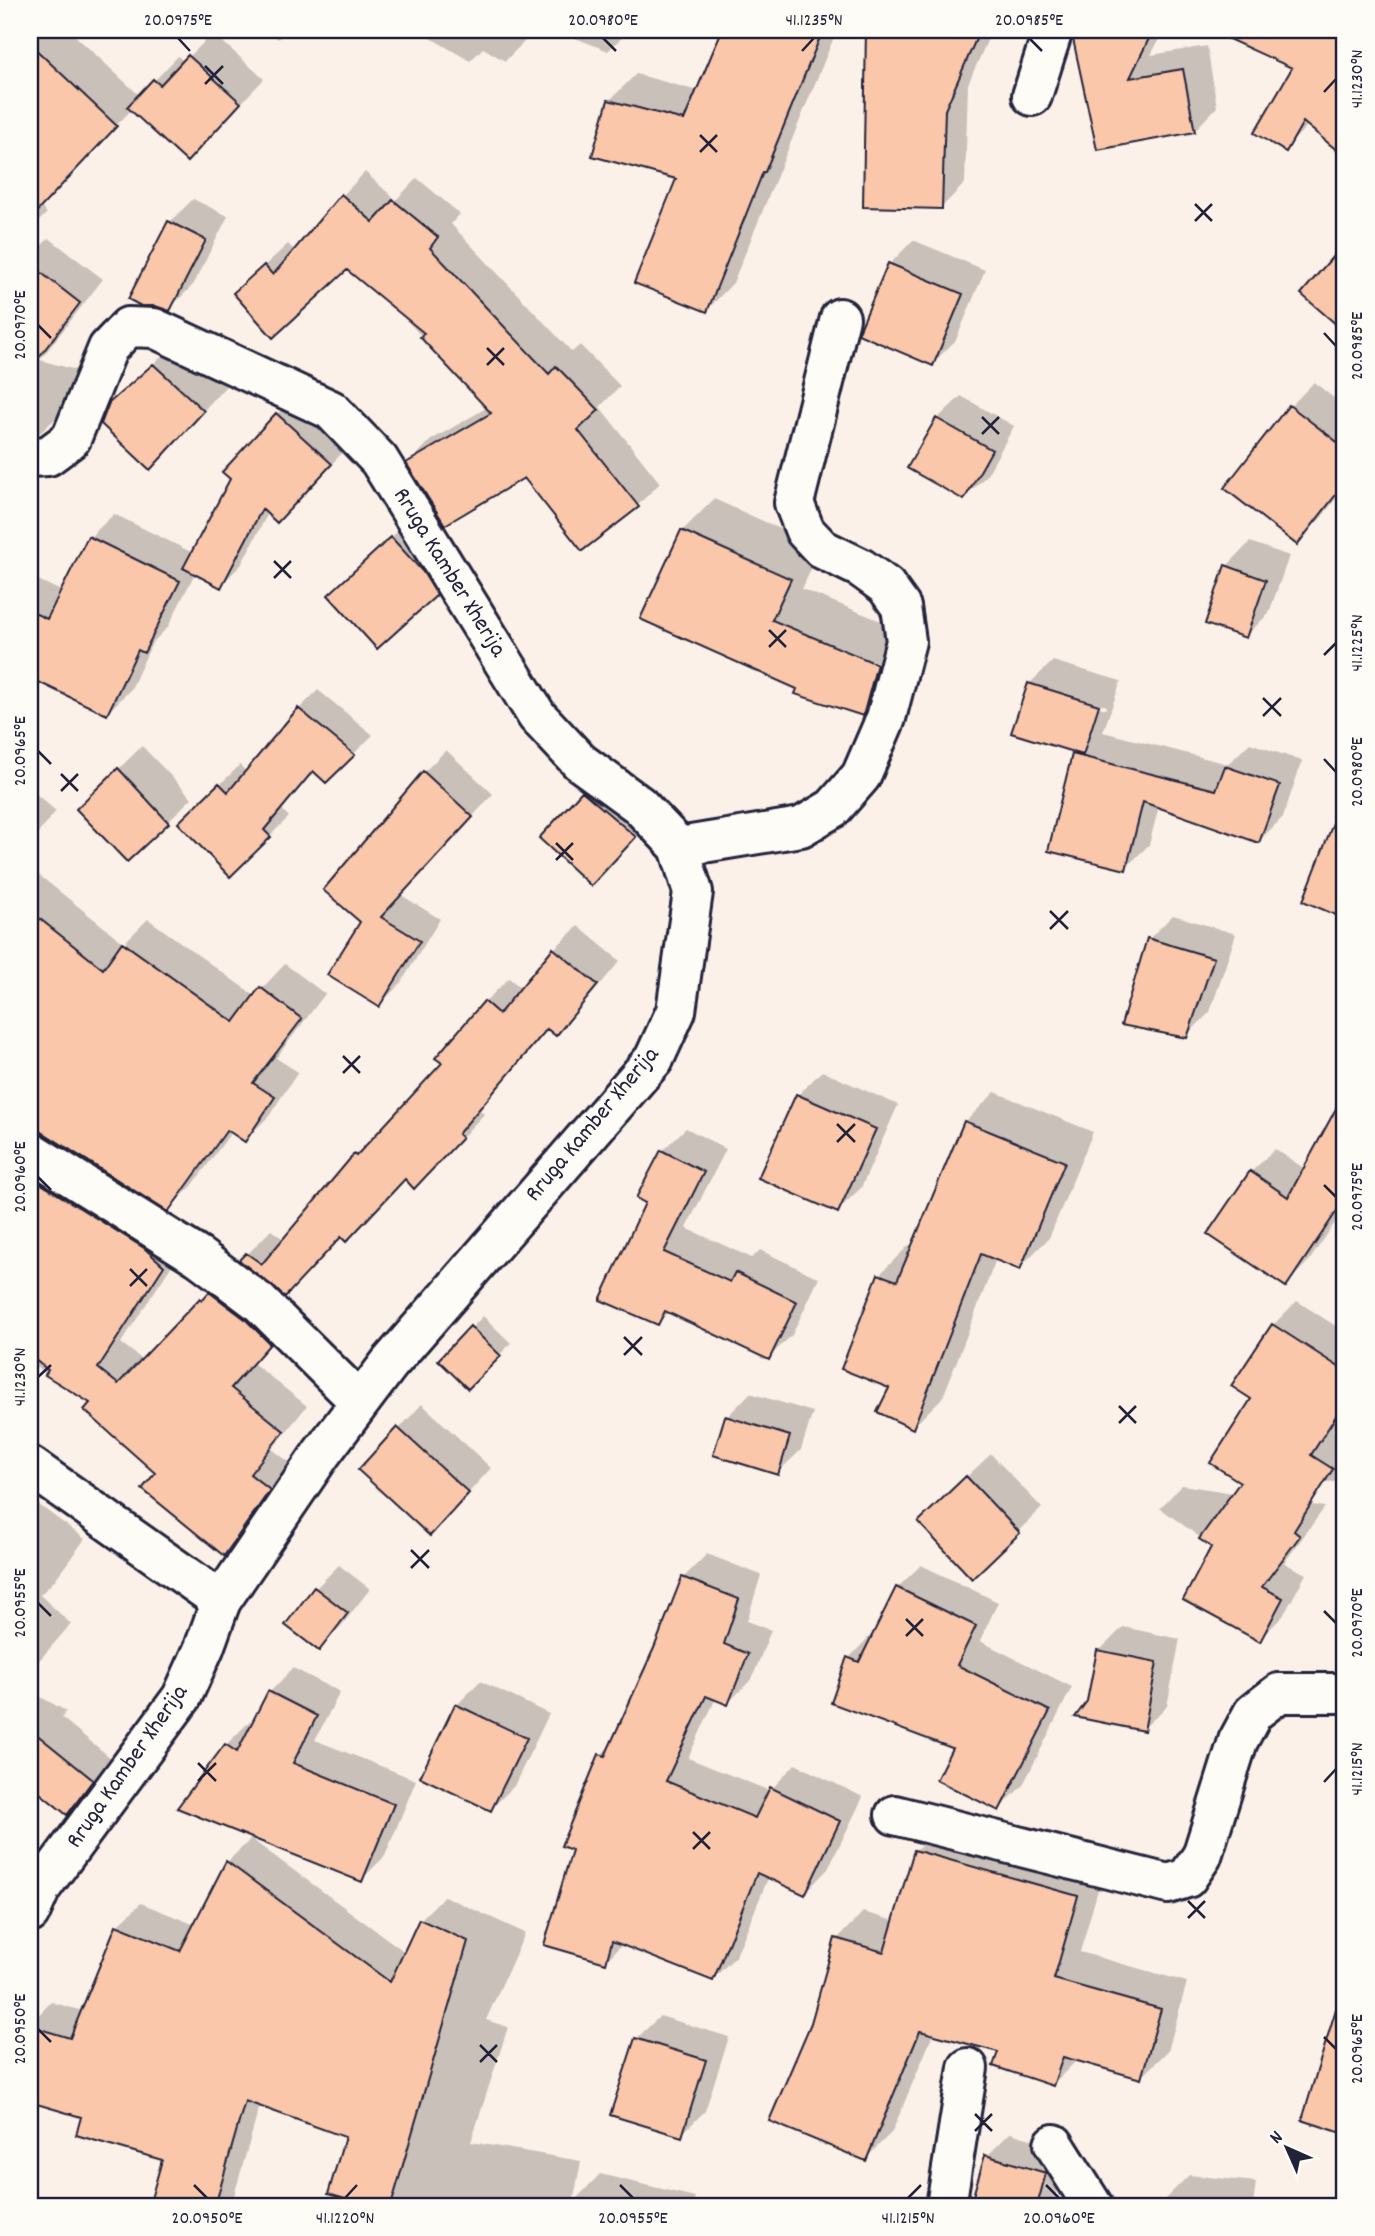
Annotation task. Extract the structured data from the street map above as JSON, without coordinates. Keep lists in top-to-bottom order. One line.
{"streets":{"street":["Rruga Kamber Xherija"]},"north":"top left","coordinates":["20.0975°E","20.0980°E","41.1235°N","20.0985°E","41.1230°N","20.0970°E","41.1225°N","20.0965°E","20.0960°E","20.0955°E","41.1215°N","20.0950°E","41.1220°N"]}
